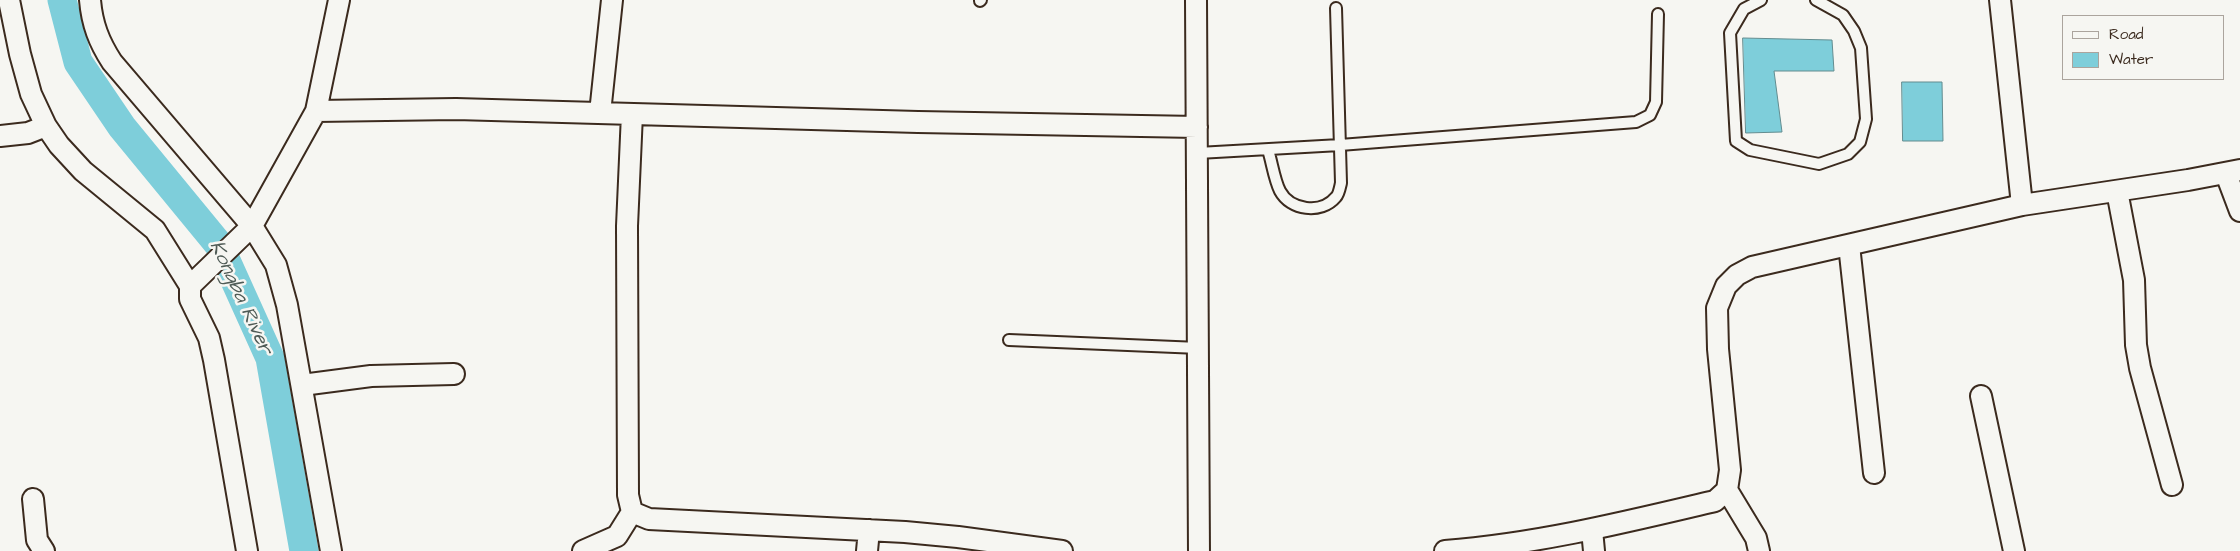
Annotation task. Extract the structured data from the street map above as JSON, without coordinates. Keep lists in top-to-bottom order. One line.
{"water":["Kongba River"],"legend":["Road","Water"]}
